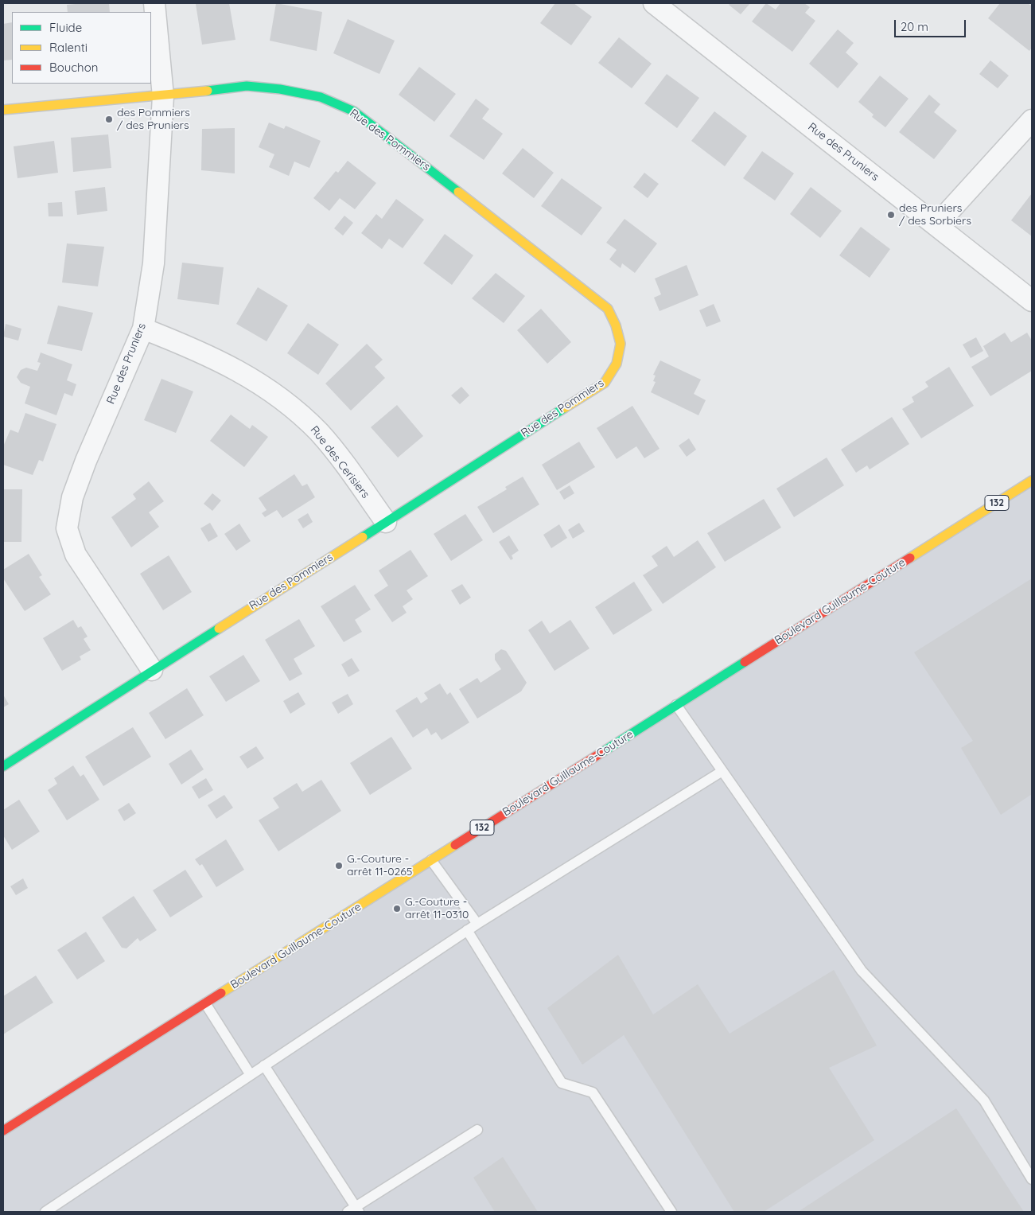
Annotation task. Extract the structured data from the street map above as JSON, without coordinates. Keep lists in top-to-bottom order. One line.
{"streets":{"street":["Rue des Pommiers","Rue des Pruniers","Rue des Cerisiers","132","Boulevard Guillaume-Couture"]},"crossings":[["Rue des Pommiers","Rue des Pruniers"],["Rue des Pommiers","Rue des Cerisiers"],["Rue des Pruniers","Rue des Cerisiers"]],"places":["des Pommiers / des Pruniers","des Pruniers / des Sorbiers","G.-Couture - arrêt 11-0265","G.-Couture - arrêt 11-0310"],"legend":["Fluide","Ralenti","Bouchon"],"scale_bar":"20 m"}
